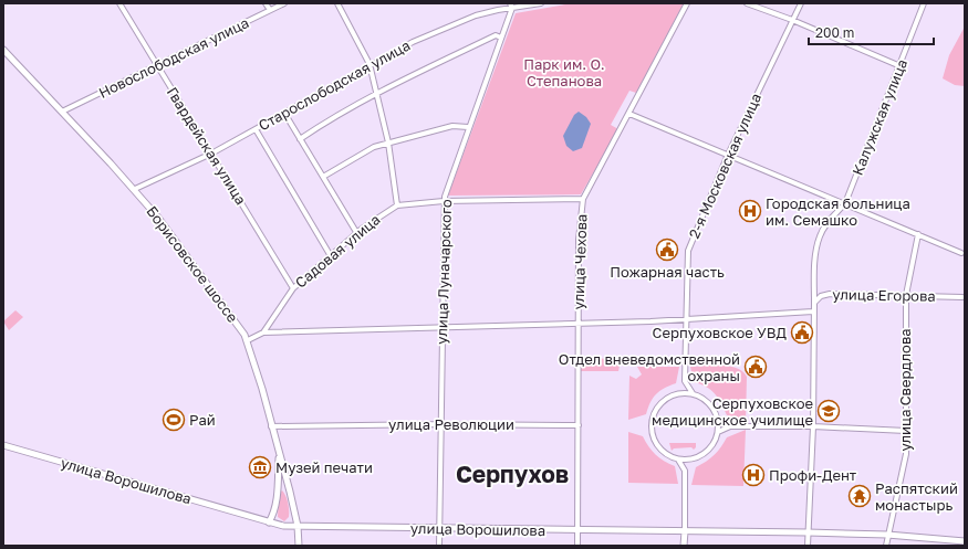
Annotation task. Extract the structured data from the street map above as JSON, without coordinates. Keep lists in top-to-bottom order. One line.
{"streets":{"main road":["Борисовское шоссе","улица Ворошилова"],"street":["Новослободская улица","Старослободская улица","Калужская улица","Гвардейская улица","2-я Московская улица","Садовая улица","улица Чехова","улица Луначарского","улица Егорова","улица Свердлова","улица Революции"]},"crossings":[["Новослободская улица","Гвардейская улица"],["Новослободская улица","Борисовское шоссе"],["Старослободская улица","Гвардейская улица"],["Старослободская улица","Борисовское шоссе"],["Старослободская улица","улица Луначарского"],["Калужская улица","улица Егорова"],["Гвардейская улица","Садовая улица"],["2-я Московская улица","улица Егорова"],["Садовая улица","улица Чехова"],["Садовая улица","Борисовское шоссе"],["Садовая улица","улица Луначарского"],["Садовая улица","улица Егорова"],["улица Чехова","улица Егорова"],["улица Чехова","улица Революции"],["улица Чехова","улица Ворошилова"],["Борисовское шоссе","улица Революции"],["Борисовское шоссе","улица Ворошилова"],["улица Луначарского","улица Егорова"],["улица Луначарского","улица Революции"],["улица Луначарского","улица Ворошилова"],["улица Егорова","улица Свердлова"],["улица Свердлова","улица Ворошилова"]],"districts":["Серпухов"],"parks":["Парк им. О. Степанова"],"places":{"hospital":["Городская больница им. Семашко","Профи-Дент"],"public building":["Пожарная часть","Серпуховское УВД","Отдел вневедомственной охраны"],"school or university":["Серпуховское медицинское училище"],"sports":["Рай"],"museum":["Музей печати"],"temple":["Распятский монастырь"]},"scale_bar":"200 m"}
